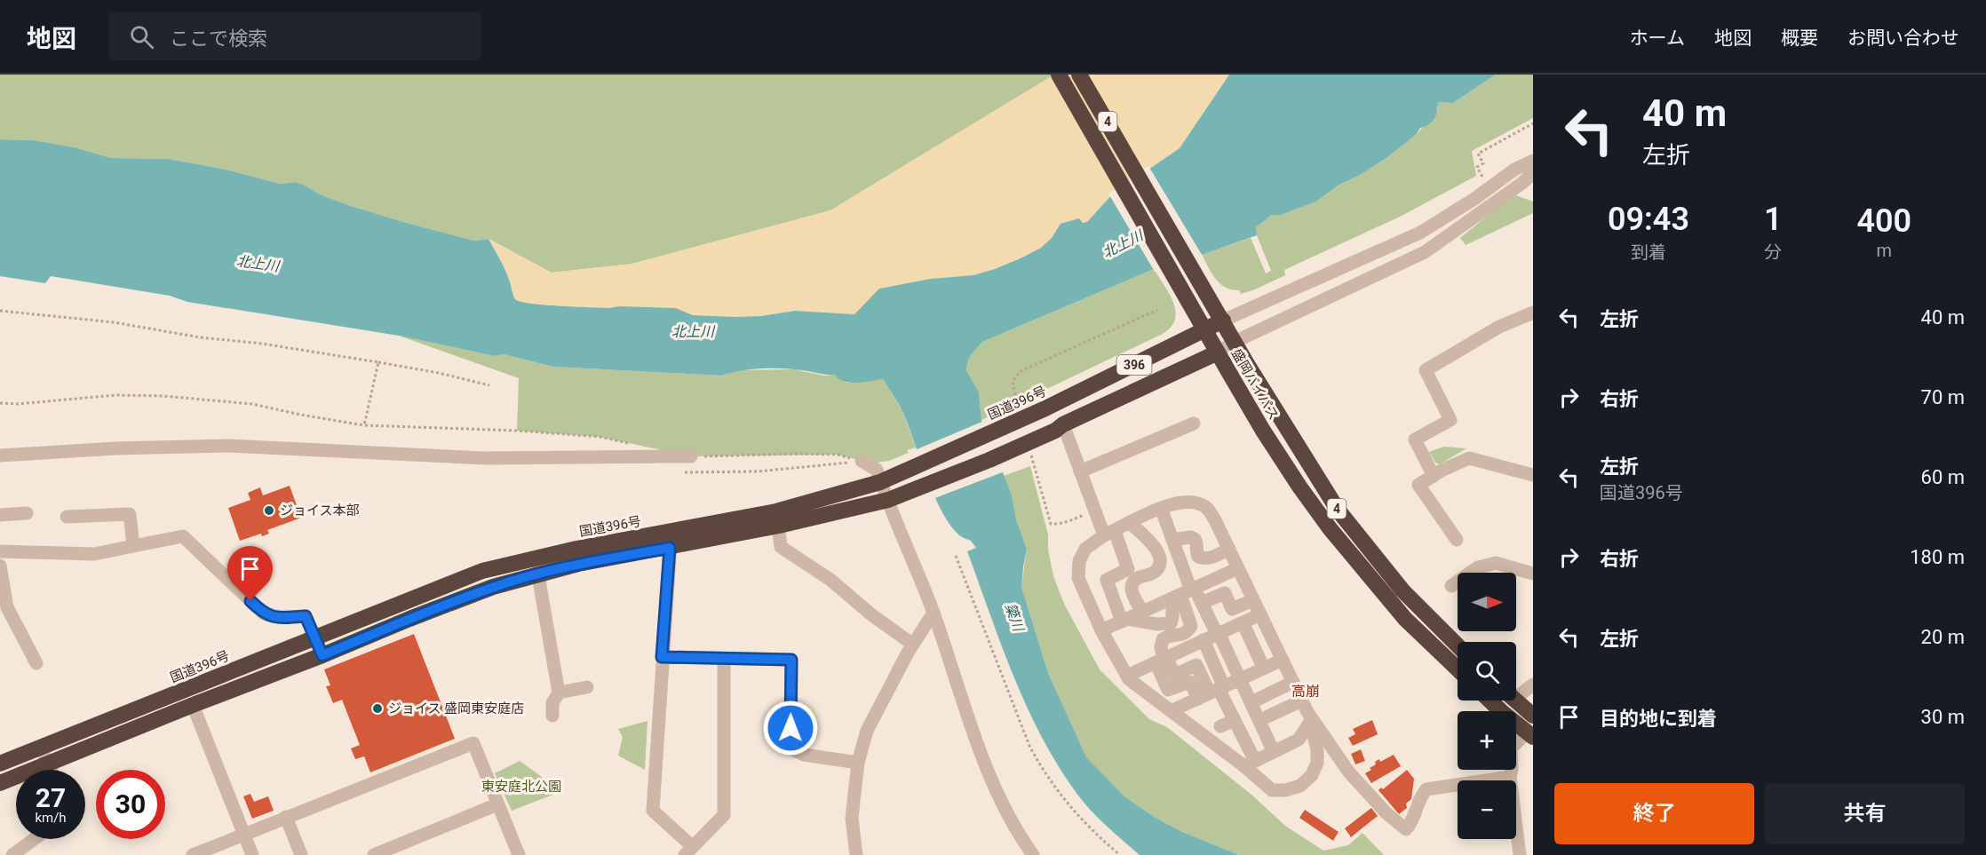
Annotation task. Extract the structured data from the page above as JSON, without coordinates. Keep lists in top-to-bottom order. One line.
{"streets":{"highway":["4","396","盛岡バイパス","国道396号"]},"crossings":[["盛岡バイパス","国道396号"]],"districts":["高崩"],"water":["北上川","簗川"],"parks":["東安庭北公園"],"places":["ジョイス本部","ジョイス 盛岡東安庭店"],"north":"right","page":{"header":"地図","search":"ここで検索","nav":["ホーム","地図","概要","お問い合わせ"],"turn":["40 m","左折"],"eta":["09:43","到着","1","分","400","m"],"list":[{"name":"左折","value":"40 m"},{"name":"右折","value":"70 m"},{"name":"左折","note":"国道396号","value":"60 m"},{"name":"右折","value":"180 m"},{"name":"左折","value":"20 m"},{"name":"目的地に到着","value":"30 m"}],"map_buttons":["+","−"],"speed":"27 km/h","limit":"30","buttons":["終了","共有"]}}
